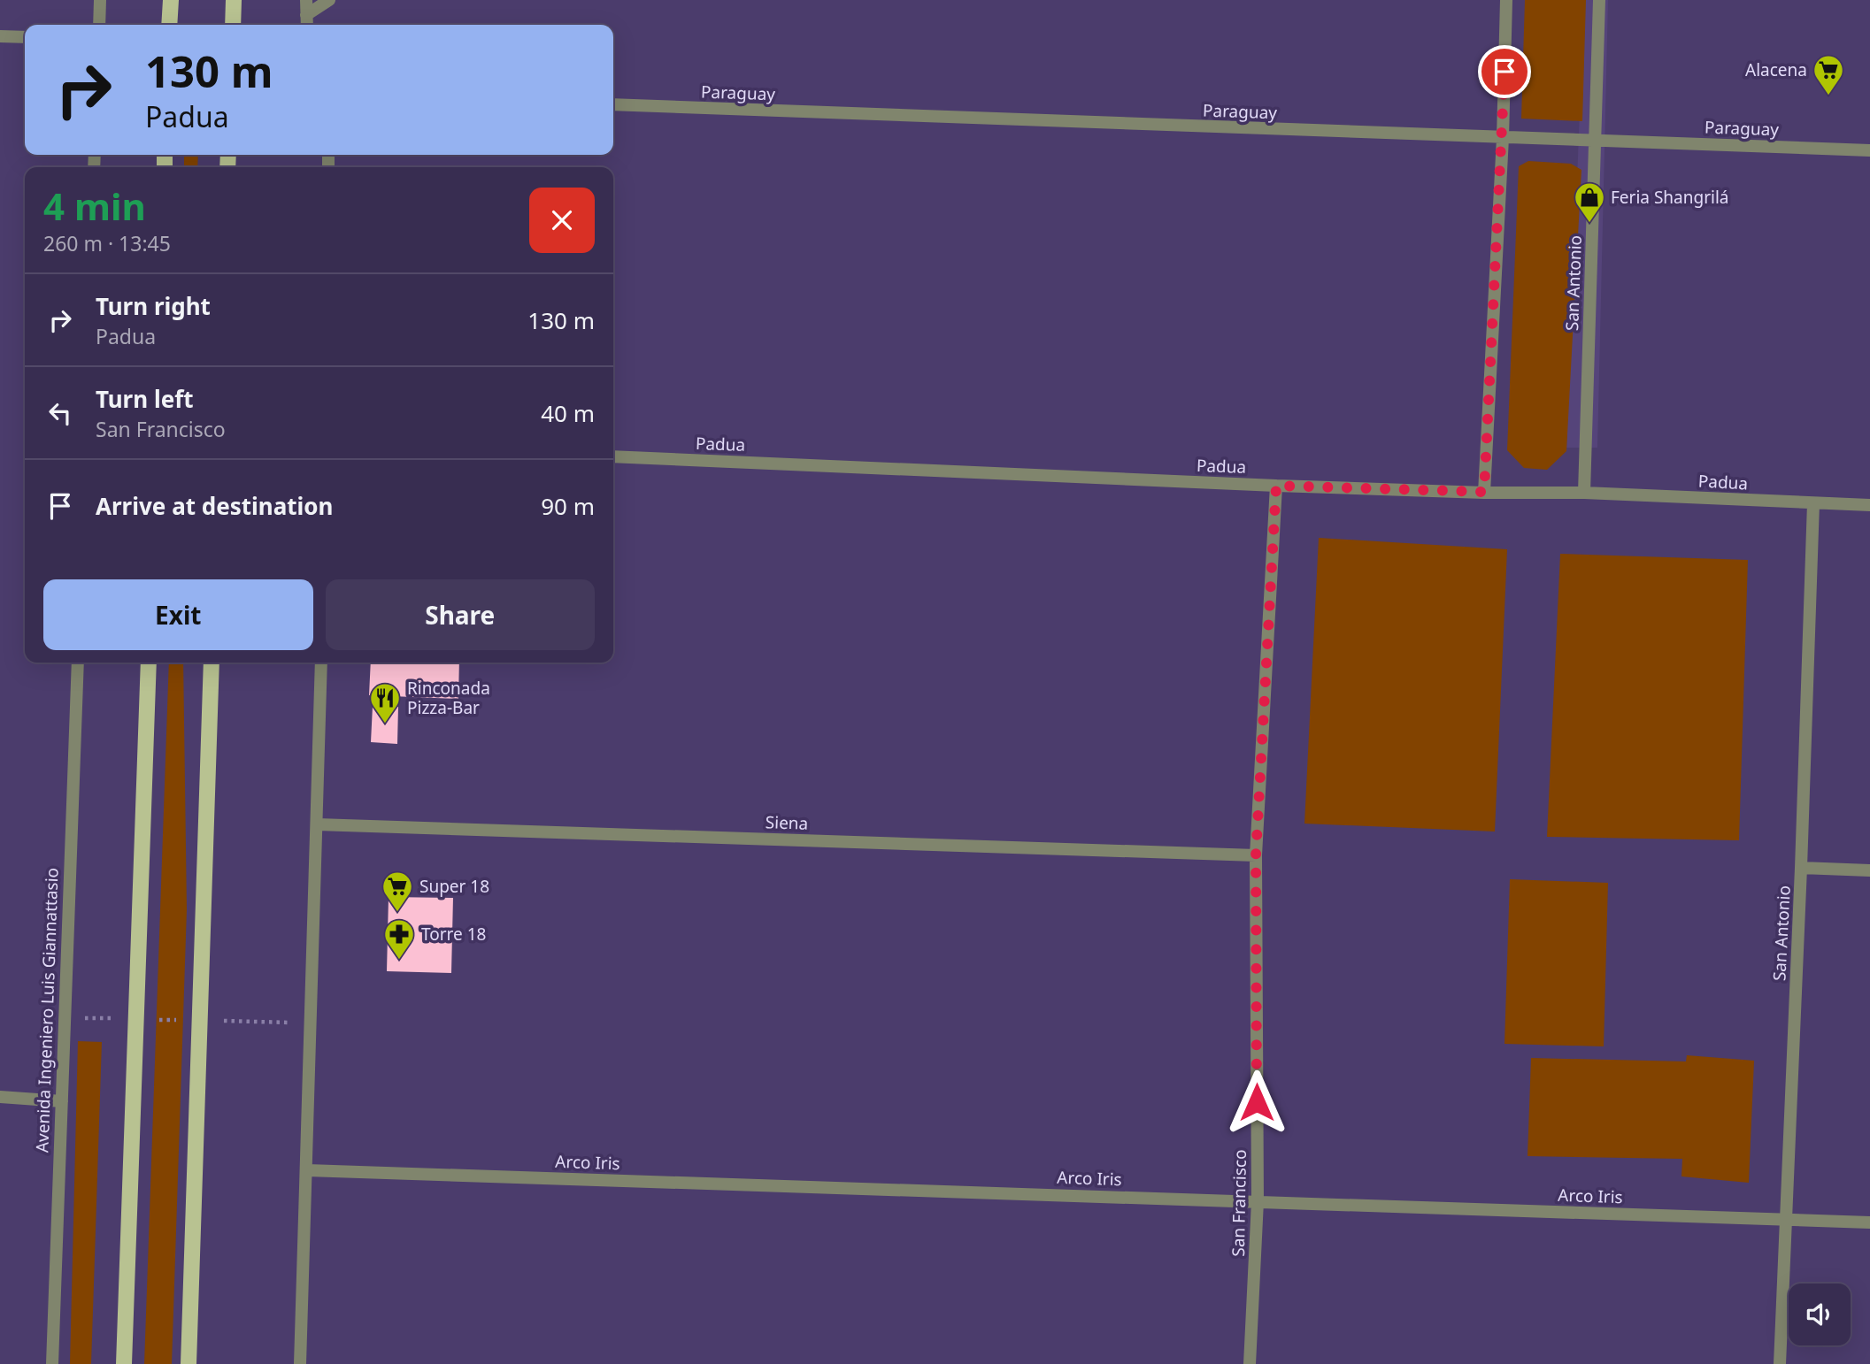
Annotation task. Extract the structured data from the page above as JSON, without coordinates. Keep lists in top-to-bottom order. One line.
{"streets":{"street":["Paraguay","San Antonio","Padua","Siena","Avenida Ingeniero Luis Giannattasio","Arco Iris","San Francisco"]},"crossings":[["Paraguay","San Antonio"],["San Antonio","Padua"],["San Antonio","Arco Iris"],["Padua","San Francisco"],["Siena","San Francisco"],["Arco Iris","San Francisco"]],"places":{"supermarket":["Alacena","Super 18"],"shop":["Feria Shangrilá"],"restaurant":["Rinconada Pizza-Bar"],"pharmacy":["Torre 18"]},"page":{"turn":["130 m","Padua"],"heading":["4 min","260 m · 13:45"],"list":[{"name":"Turn right","note":"Padua","value":"130 m"},{"name":"Turn left","note":"San Francisco","value":"40 m"},{"name":"Arrive at destination","value":"90 m"}],"buttons":["Exit","Share"]}}
